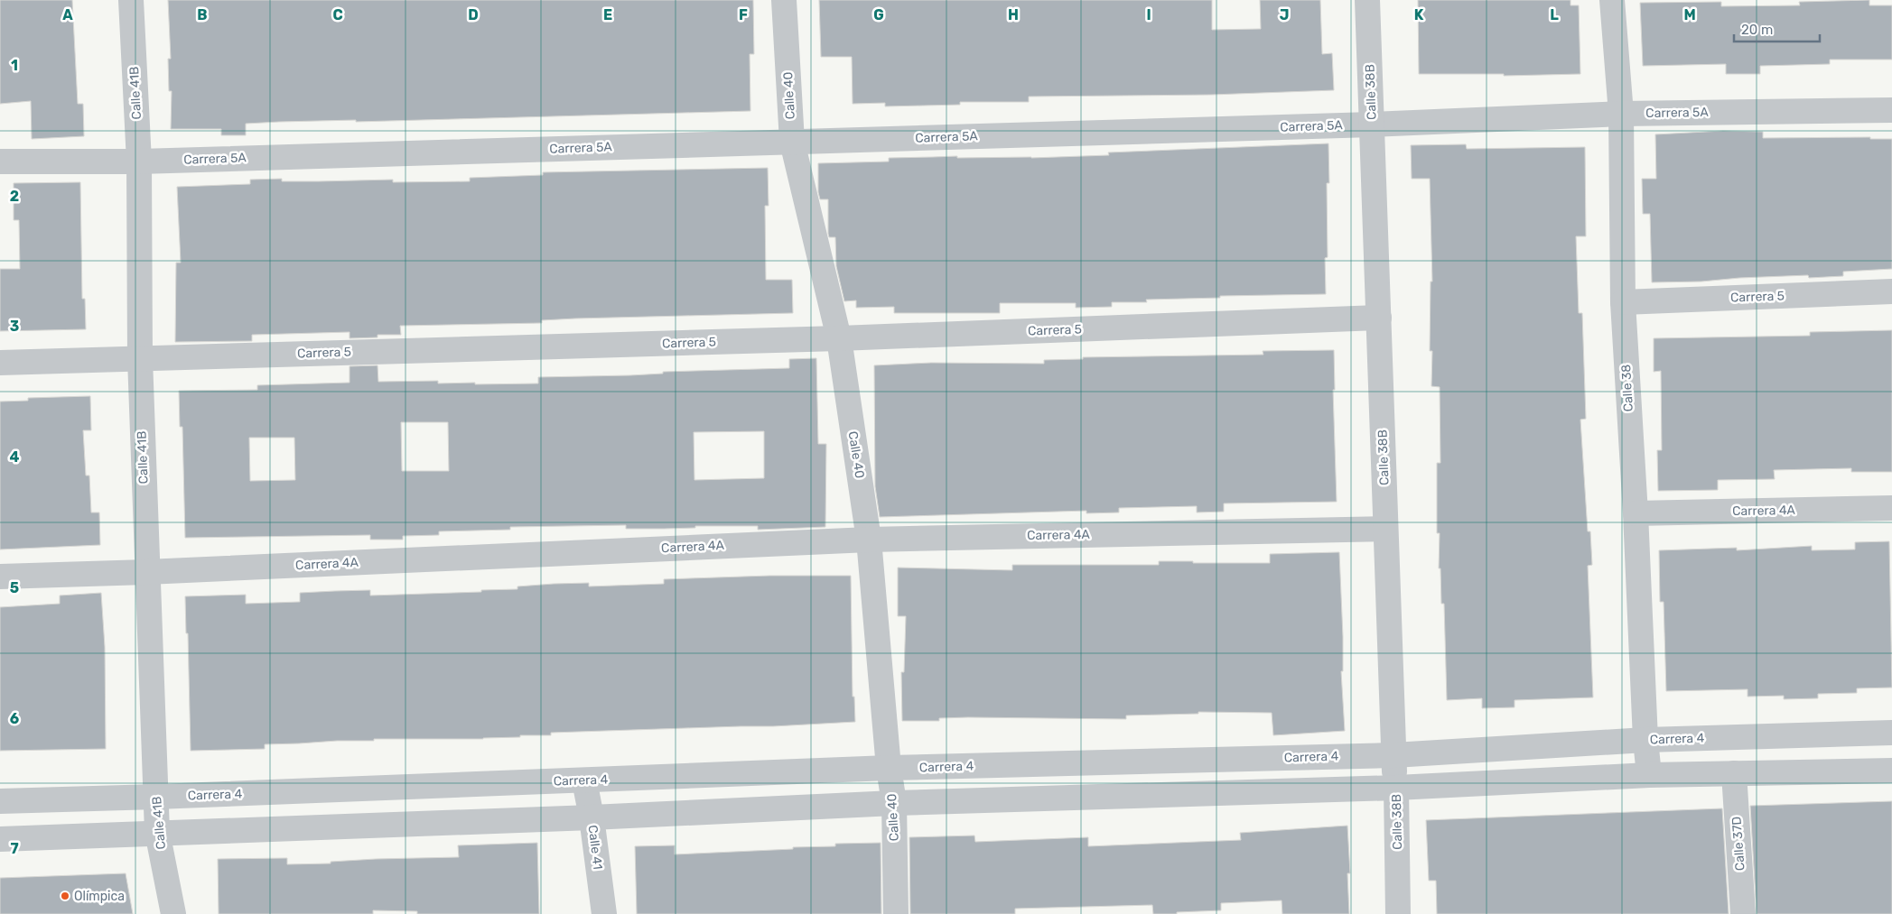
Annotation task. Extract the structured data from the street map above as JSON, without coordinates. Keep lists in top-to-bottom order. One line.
{"streets":{"street":["Calle 38B","Calle 41B","Calle 40","Carrera 5A","Carrera 5","Calle 38","Carrera 4A","Carrera 4","Calle 37D","Calle 41"]},"crossings":[["Calle 38B","Carrera 5A"],["Calle 38B","Carrera 5"],["Calle 38B","Carrera 4A"],["Calle 38B","Carrera 4"],["Calle 41B","Carrera 5A"],["Calle 41B","Carrera 5"],["Calle 41B","Carrera 4A"],["Calle 41B","Carrera 4"],["Calle 40","Carrera 5A"],["Calle 40","Carrera 5"],["Calle 40","Carrera 4A"],["Calle 40","Carrera 4"],["Carrera 5A","Calle 38"],["Carrera 5","Calle 38"],["Calle 38","Carrera 4A"],["Calle 38","Carrera 4"],["Carrera 4","Calle 41"]],"places":["Olímpica"],"scale_bar":"20 m","grid":{"columns":["A","B","C","D","E","F","G","H","I","J","K","L","M"],"rows":["1","2","3","4","5","6","7"]}}
